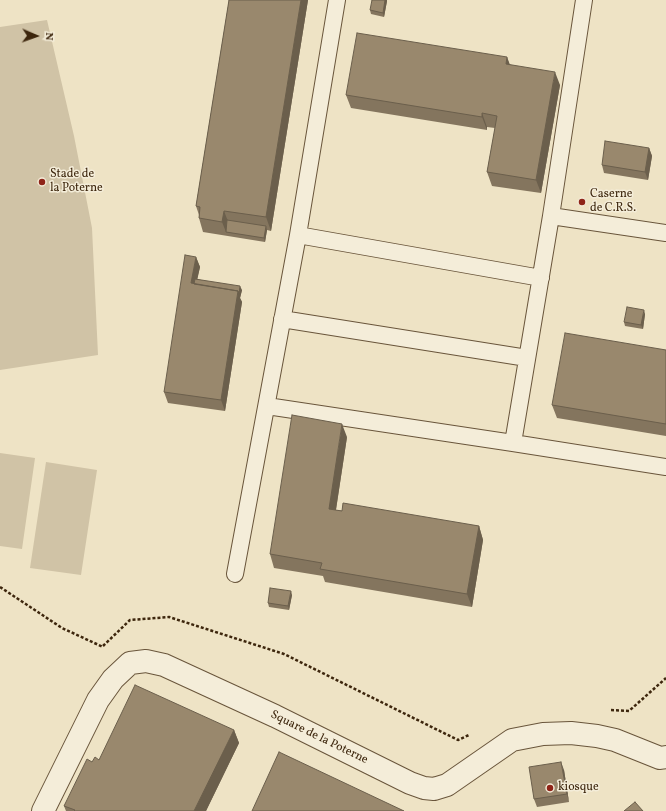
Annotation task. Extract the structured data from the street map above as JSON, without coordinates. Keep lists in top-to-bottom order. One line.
{"streets":{"street":["Square de la Poterne"]},"places":["Stade de la Poterne","Caserne de C.R.S.","kiosque"],"north":"right"}
